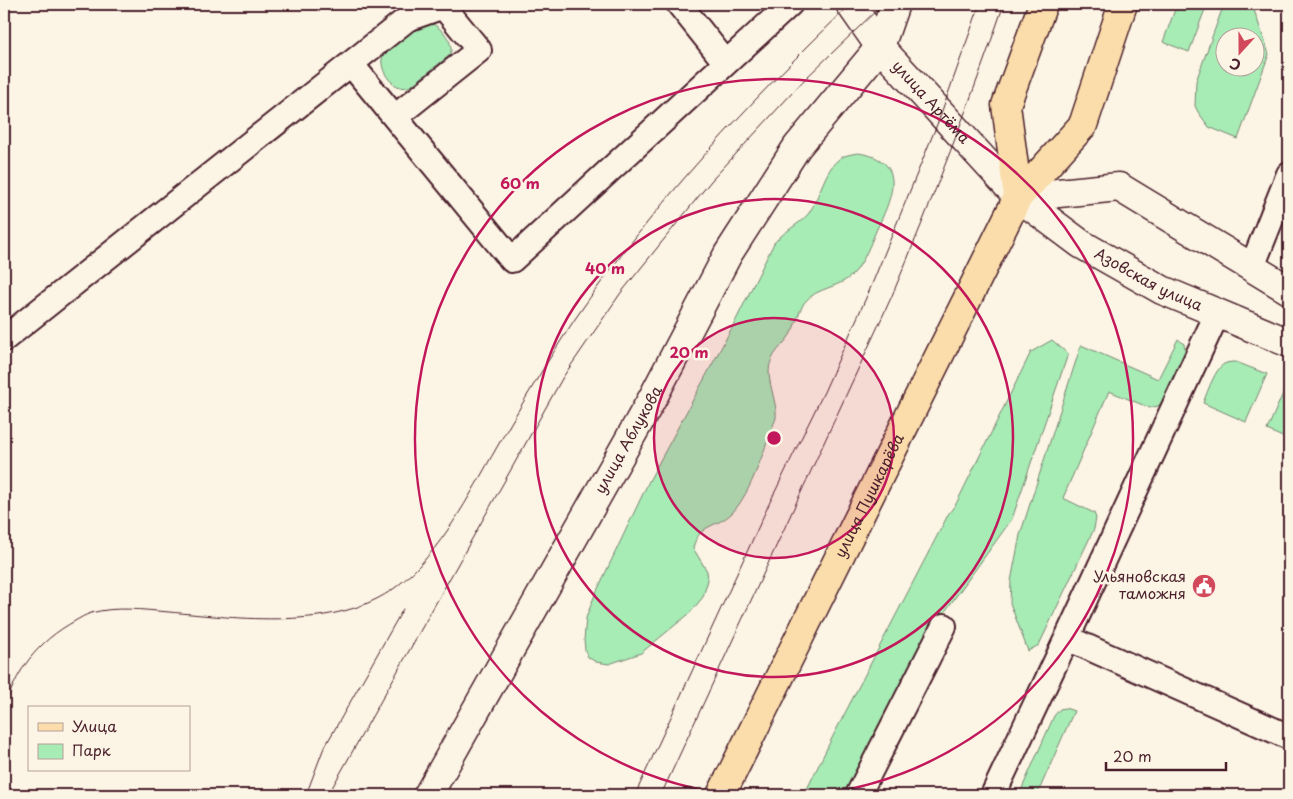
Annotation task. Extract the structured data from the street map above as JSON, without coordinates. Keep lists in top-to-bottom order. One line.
{"streets":{"main road":["улица Пушкарёва"],"street":["улица Артёма","Азовская улица","улица Аблукова"]},"crossings":[["улица Артёма","Азовская улица"],["улица Артёма","улица Аблукова"],["улица Артёма","улица Пушкарёва"],["Азовская улица","улица Пушкарёва"]],"places":{"public building":["Ульяновская таможня"]},"legend":["Улица","Парк"],"scale_bar":"20 m","north":"bottom","rings":["60 m","40 m","20 m"]}
